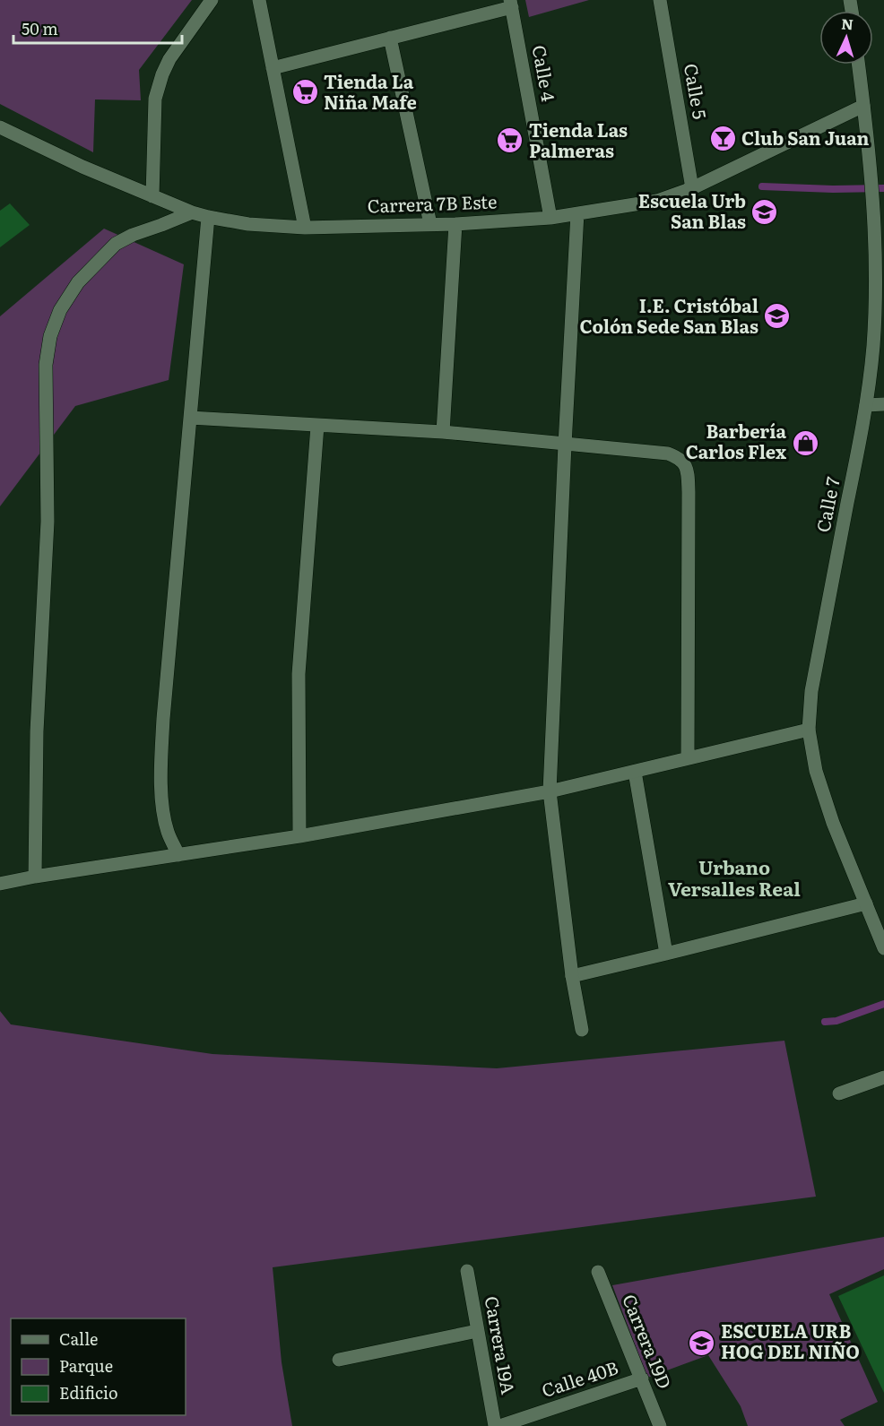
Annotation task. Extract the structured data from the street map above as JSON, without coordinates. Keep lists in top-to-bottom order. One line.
{"streets":{"street":["Calle 4","Calle 5","Carrera 7B Este","Calle 7","Carrera 19D","Carrera 19A","Calle 40B"]},"crossings":[["Calle 4","Carrera 7B Este"],["Calle 5","Carrera 7B Este"],["Carrera 7B Este","Calle 7"],["Carrera 19D","Calle 40B"],["Carrera 19A","Calle 40B"]],"districts":["Urbano Versalles Real"],"places":{"supermarket":["Tienda La Niña Mafe","Tienda Las Palmeras"],"bar":["Club San Juan"],"school or university":["Escuela Urb San Blas","I.E. Cristóbal Colón Sede San Blas","ESCUELA URB HOG DEL NIÑO"],"shop":["Barbería Carlos Flex"]},"legend":["Calle","Parque","Edificio"],"scale_bar":"50 m","north":"top"}
